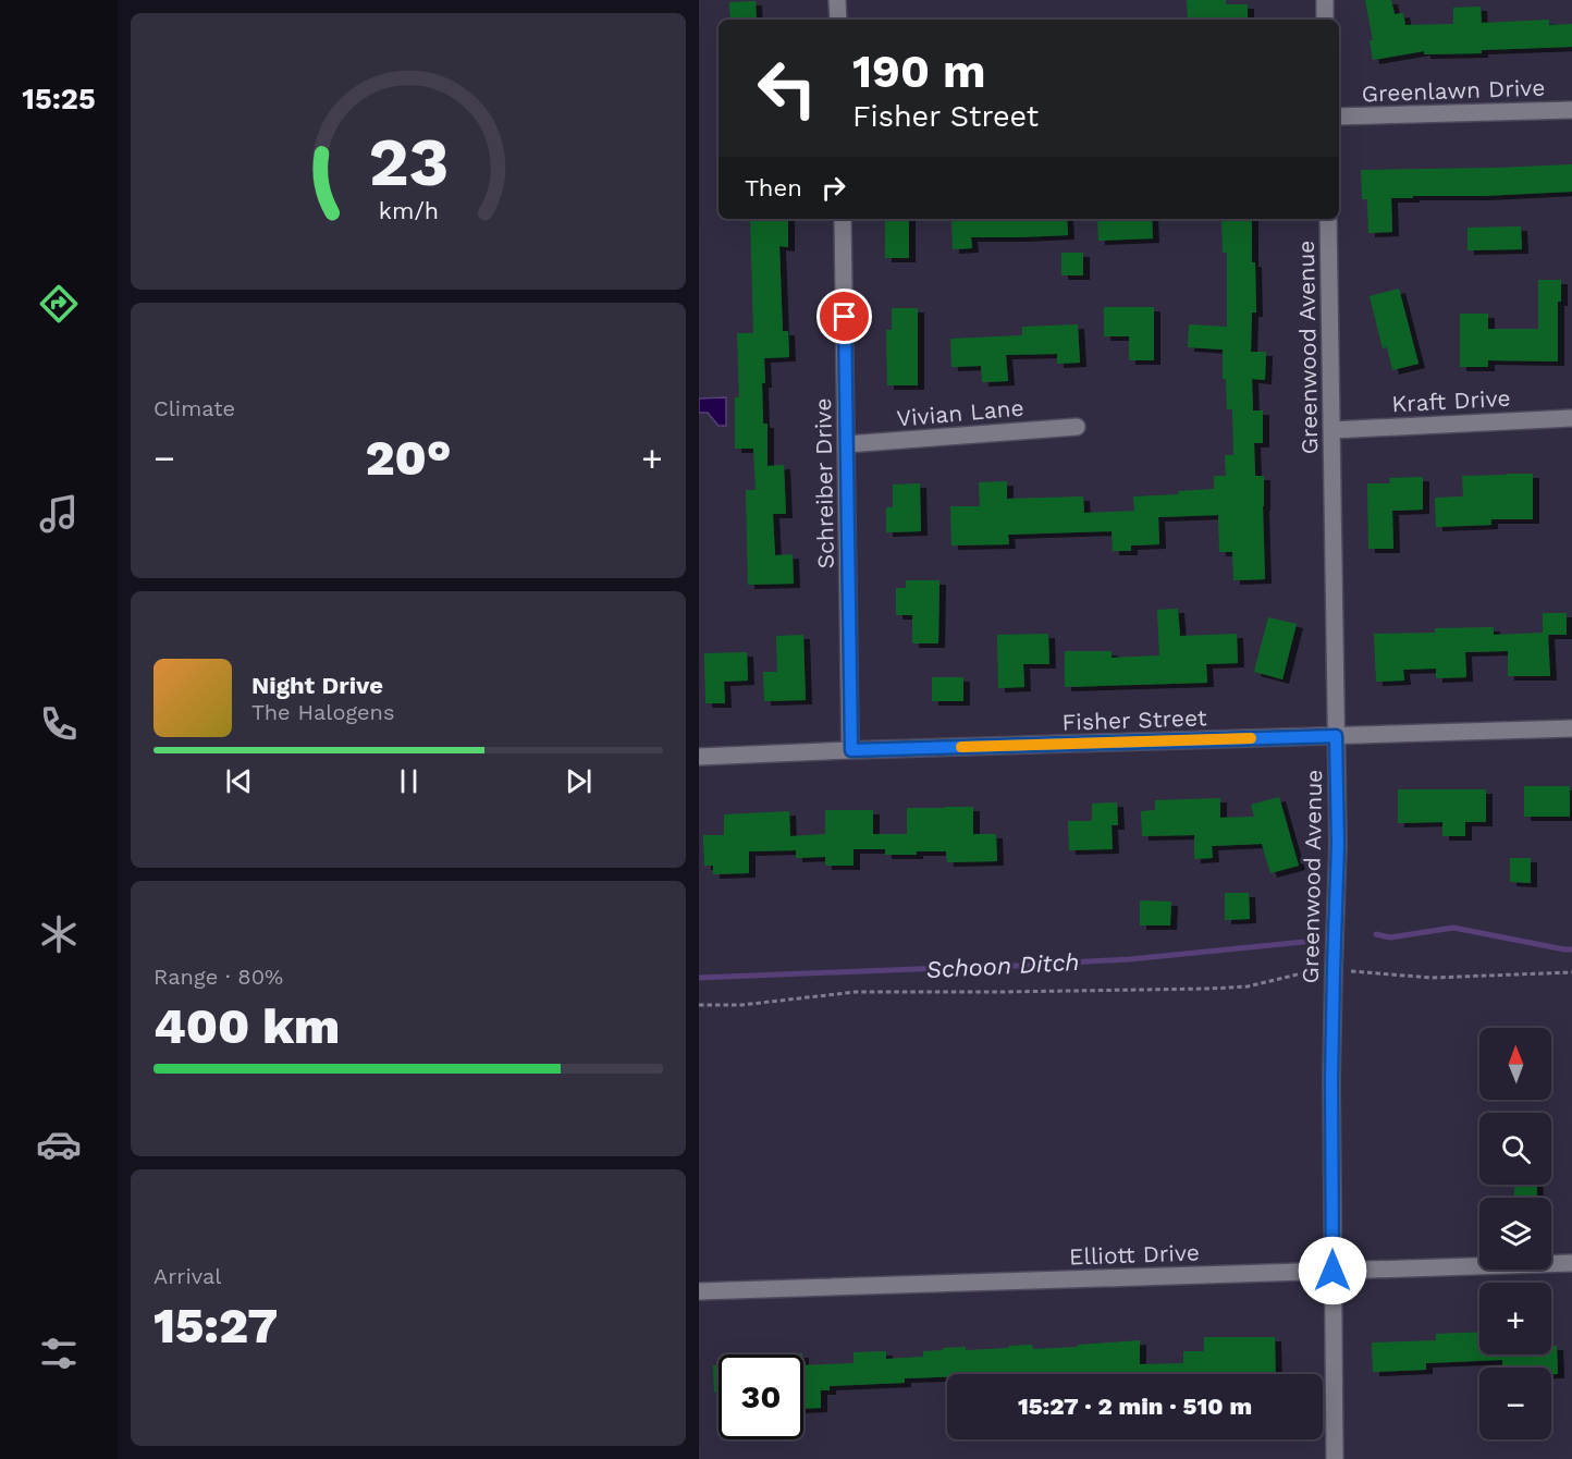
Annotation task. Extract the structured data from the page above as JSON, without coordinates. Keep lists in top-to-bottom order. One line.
{"streets":{"street":["Greenlawn Drive","Greenwood Avenue","Kraft Drive","Vivian Lane","Schreiber Drive","Fisher Street","Elliott Drive"]},"crossings":[["Greenwood Avenue","Kraft Drive"],["Greenwood Avenue","Fisher Street"],["Greenwood Avenue","Elliott Drive"],["Vivian Lane","Schreiber Drive"],["Schreiber Drive","Fisher Street"]],"water":["Schoon Ditch"],"north":"top","page":{"tabs":"15:25","turn":["190 m","Fisher Street"],"then":"Then","tile":["Climate",["Range · 80%","400 km"],["Arrival","15:27"]],"heat":["−","20°","+"],"song":["Night Drive","The Halogens"],"map_buttons":["+","−"],"limit":"30","trip":"15:27 · 2 min · 510 m","gauge":["23","km/h"]}}
